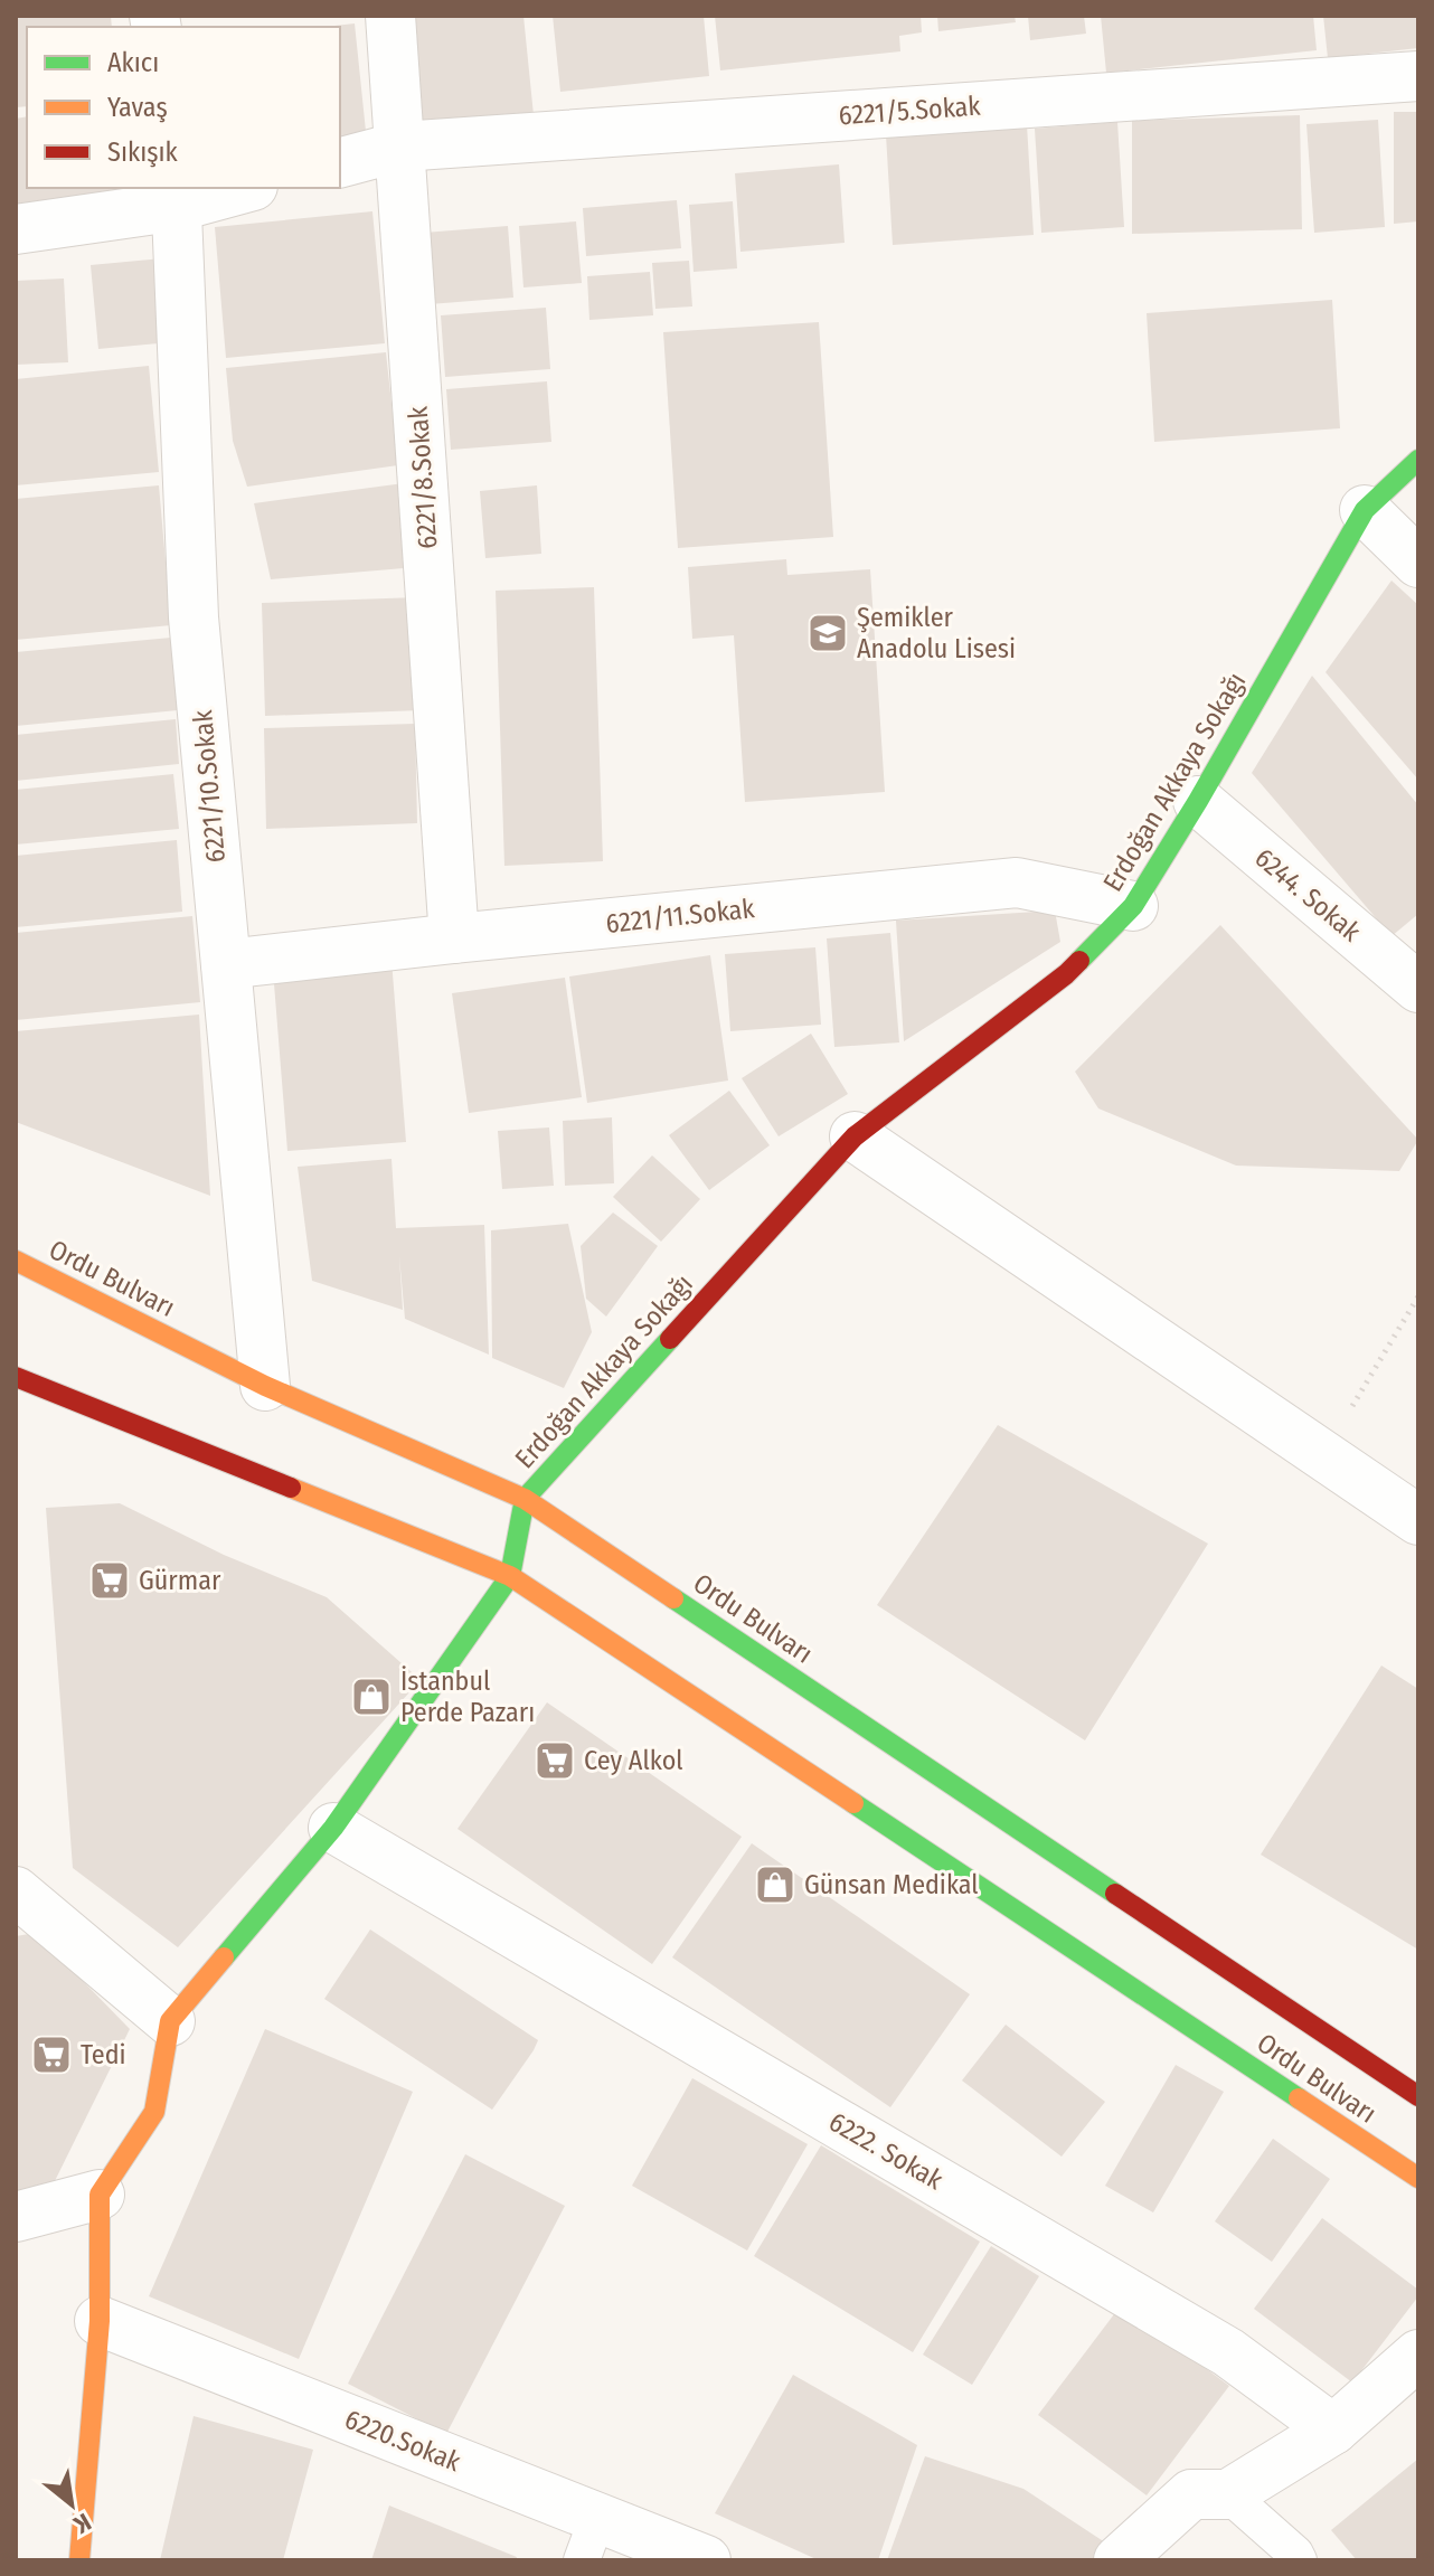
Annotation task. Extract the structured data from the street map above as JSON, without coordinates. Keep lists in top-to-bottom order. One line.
{"streets":{"main road":["Erdoğan Akkaya Sokağı","Ordu Bulvarı"],"street":["6221/5.Sokak","6221/8.Sokak","6221/10.Sokak","6244. Sokak","6221/11.Sokak","6222. Sokak","6220.Sokak"]},"crossings":[["6221/5.Sokak","6221/8.Sokak"],["6221/8.Sokak","6221/11.Sokak"],["Erdoğan Akkaya Sokağı","6244. Sokak"],["Erdoğan Akkaya Sokağı","6221/11.Sokak"],["Erdoğan Akkaya Sokağı","Ordu Bulvarı"],["Erdoğan Akkaya Sokağı","6222. Sokak"],["6221/10.Sokak","6221/11.Sokak"],["6221/10.Sokak","Ordu Bulvarı"]],"places":{"school or university":["Şemikler Anadolu Lisesi"],"supermarket":["Gürmar","Cey Alkol","Tedi"],"shop":["İstanbul Perde Pazarı","Günsan Medikal"]},"legend":["Akıcı","Yavaş","Sıkışık"],"north":"bottom right"}
